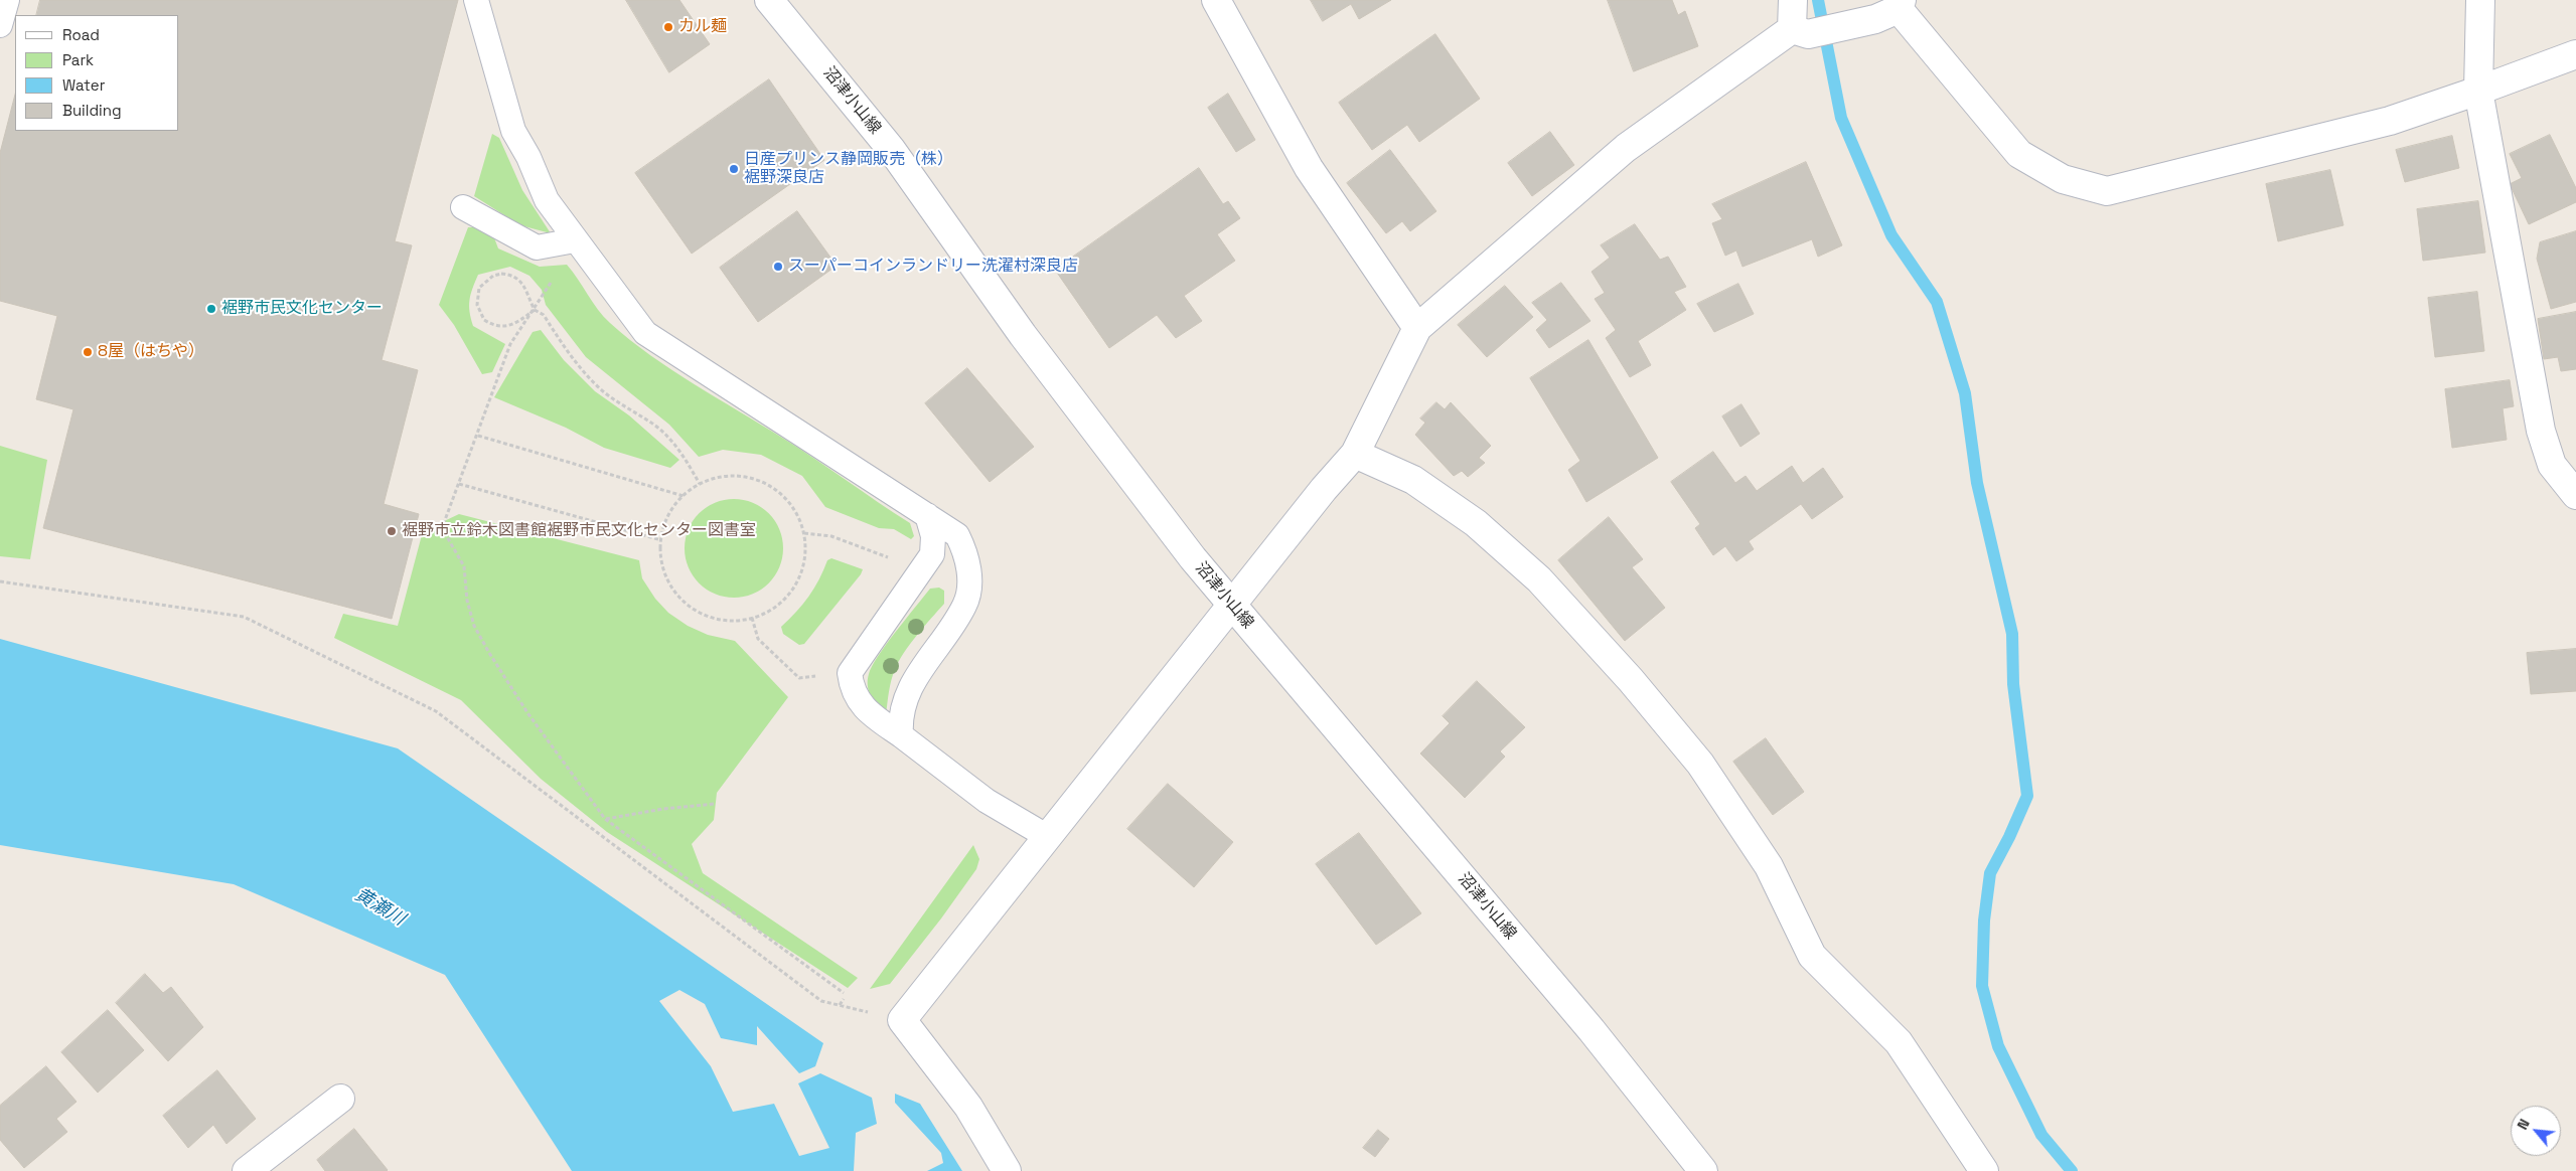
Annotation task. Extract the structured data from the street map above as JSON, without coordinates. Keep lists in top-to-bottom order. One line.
{"streets":{"street":["沼津小山線"]},"water":["黄瀬川"],"places":["カル麺","日産プリンス静岡販売（株） 裾野深良店","スーパーコインランドリー洗濯村深良店","裾野市民文化センター","8屋（はちや）","裾野市立鈴木図書館裾野市民文化センター図書室"],"legend":["Road","Park","Water","Building"],"north":"top left"}
